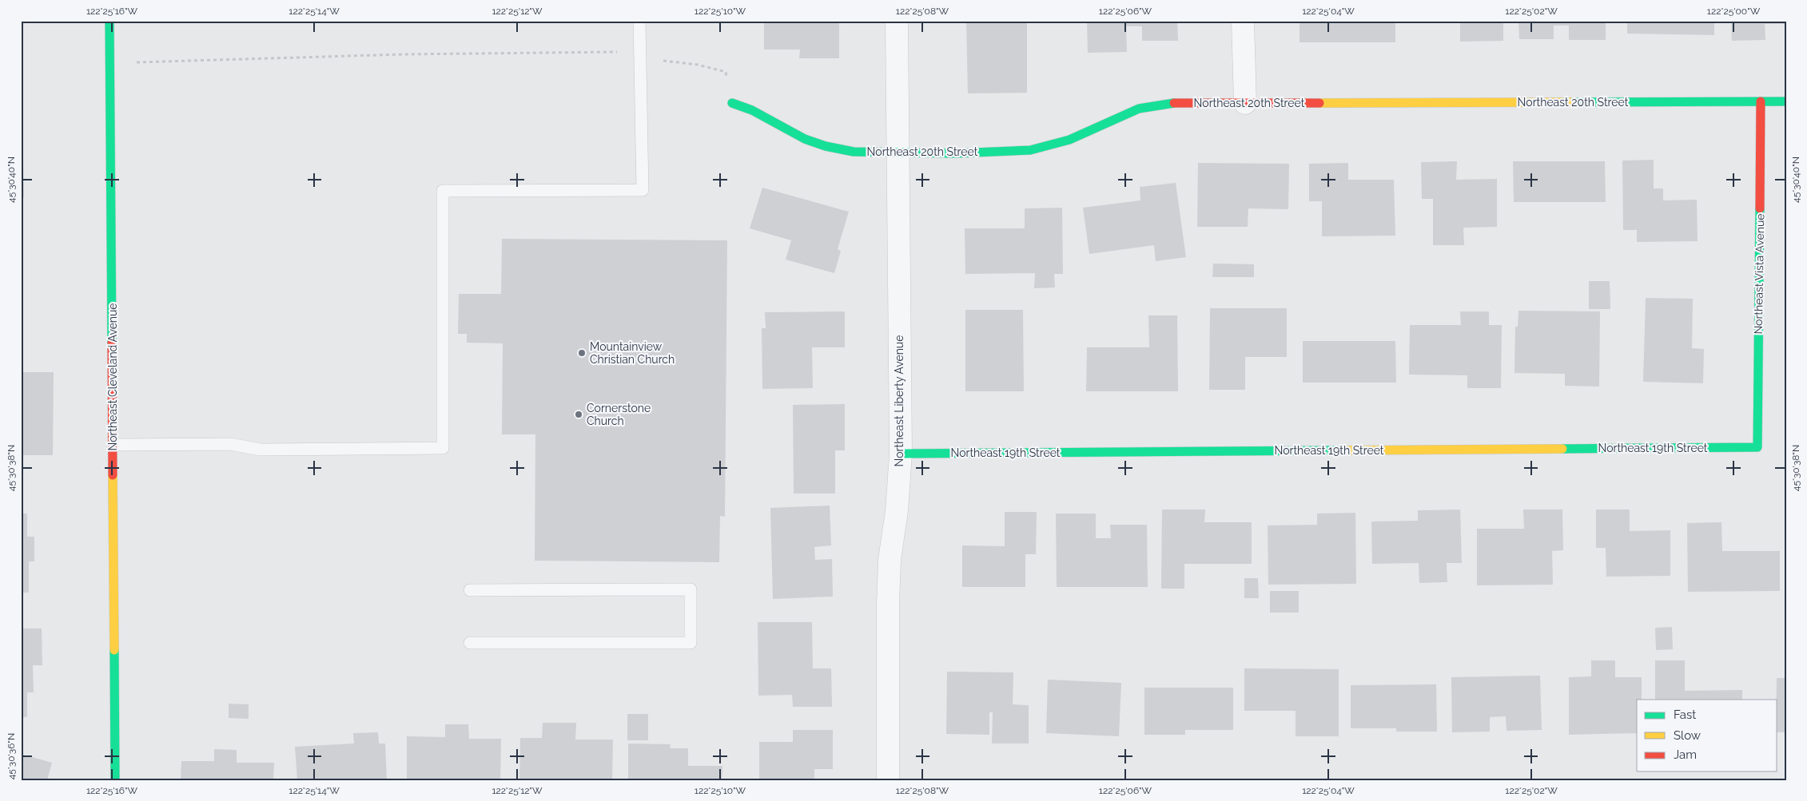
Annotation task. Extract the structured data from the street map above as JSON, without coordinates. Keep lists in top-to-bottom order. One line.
{"streets":{"street":["Northeast 20th Street","Northeast Vista Avenue","Northeast Cleveland Avenue","Northeast Liberty Avenue","Northeast 19th Street"]},"crossings":[["Northeast 20th Street","Northeast Vista Avenue"],["Northeast 20th Street","Northeast Liberty Avenue"],["Northeast Vista Avenue","Northeast 19th Street"],["Northeast Liberty Avenue","Northeast 19th Street"]],"places":["Mountainview Christian Church","Cornerstone Church"],"legend":["Fast","Slow","Jam"],"coordinates":["122°25'16\"W","122°25'14\"W","122°25'12\"W","122°25'10\"W","122°25'08\"W","122°25'06\"W","122°25'04\"W","122°25'02\"W","122°25'00\"W","45°30'40\"N","45°30'38\"N","45°30'36\"N"]}
